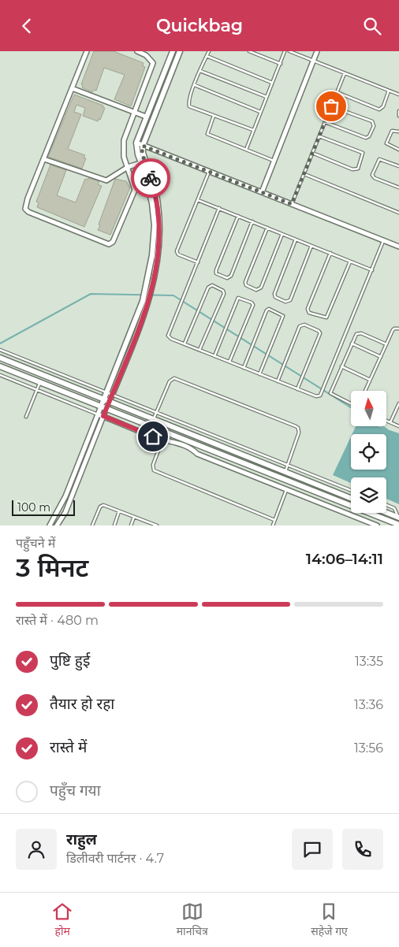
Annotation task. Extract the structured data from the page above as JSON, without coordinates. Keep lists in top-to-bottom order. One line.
{"scale_bar":"100 m","north":"top","page":{"header":"Quickbag","scale":"100 m","heading":["3 मिनट","पहुँचने में","14:06–14:11"],"panel":["राहुल","डिलीवरी पार्टनर · 4.7"],"bar":"रास्ते में · 480 m","list":[["पुष्टि हुई","13:35"],["तैयार हो रहा","13:36"],["रास्ते में","13:56"],"पहुँच गया"],"tabs":["होम","मानचित्र","सहेजे गए"]}}
